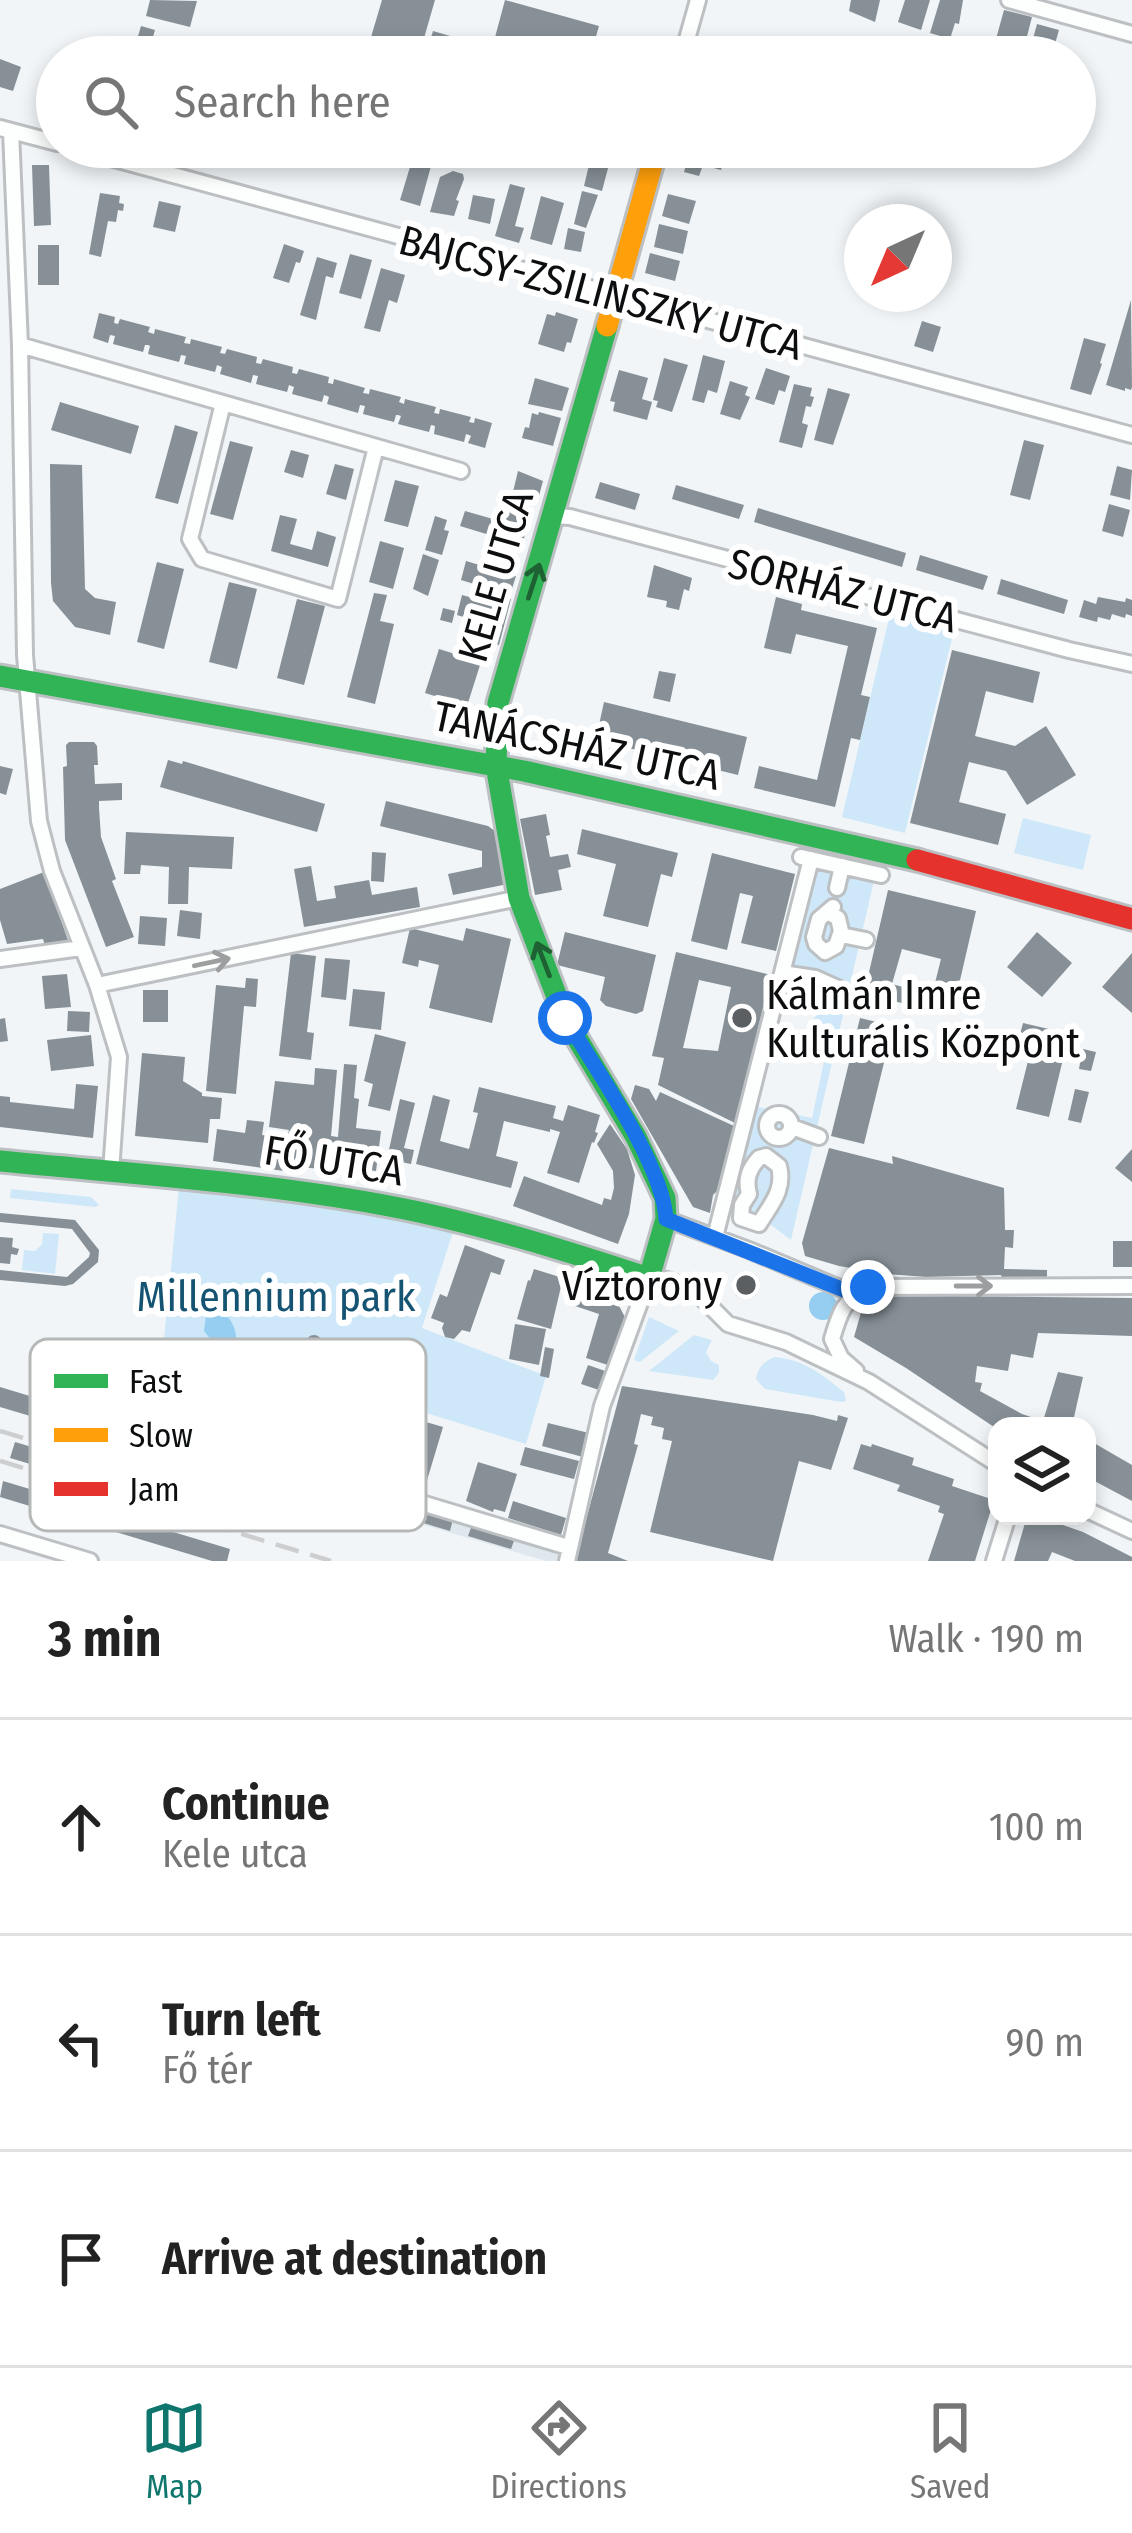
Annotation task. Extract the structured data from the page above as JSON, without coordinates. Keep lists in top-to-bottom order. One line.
{"streets":{"street":["BAJCSY-ZSILINSZKY UTCA","KELE UTCA","SORHÁZ UTCA","TANÁCSHÁZ UTCA","FŐ UTCA"]},"crossings":[["BAJCSY-ZSILINSZKY UTCA","KELE UTCA"],["KELE UTCA","SORHÁZ UTCA"],["KELE UTCA","TANÁCSHÁZ UTCA"]],"parks":["Millennium park"],"places":["Kálmán Imre Kulturális Központ","Víztorony"],"legend":["Fast","Slow","Jam"],"north":"bottom left","page":{"search":"Search here","heading":["3 min","Walk · 190 m"],"list":[["Continue","Kele utca","100 m"],["Turn left","Fő tér","90 m"],"Arrive at destination"],"nav":["Map","Directions","Saved"]}}
